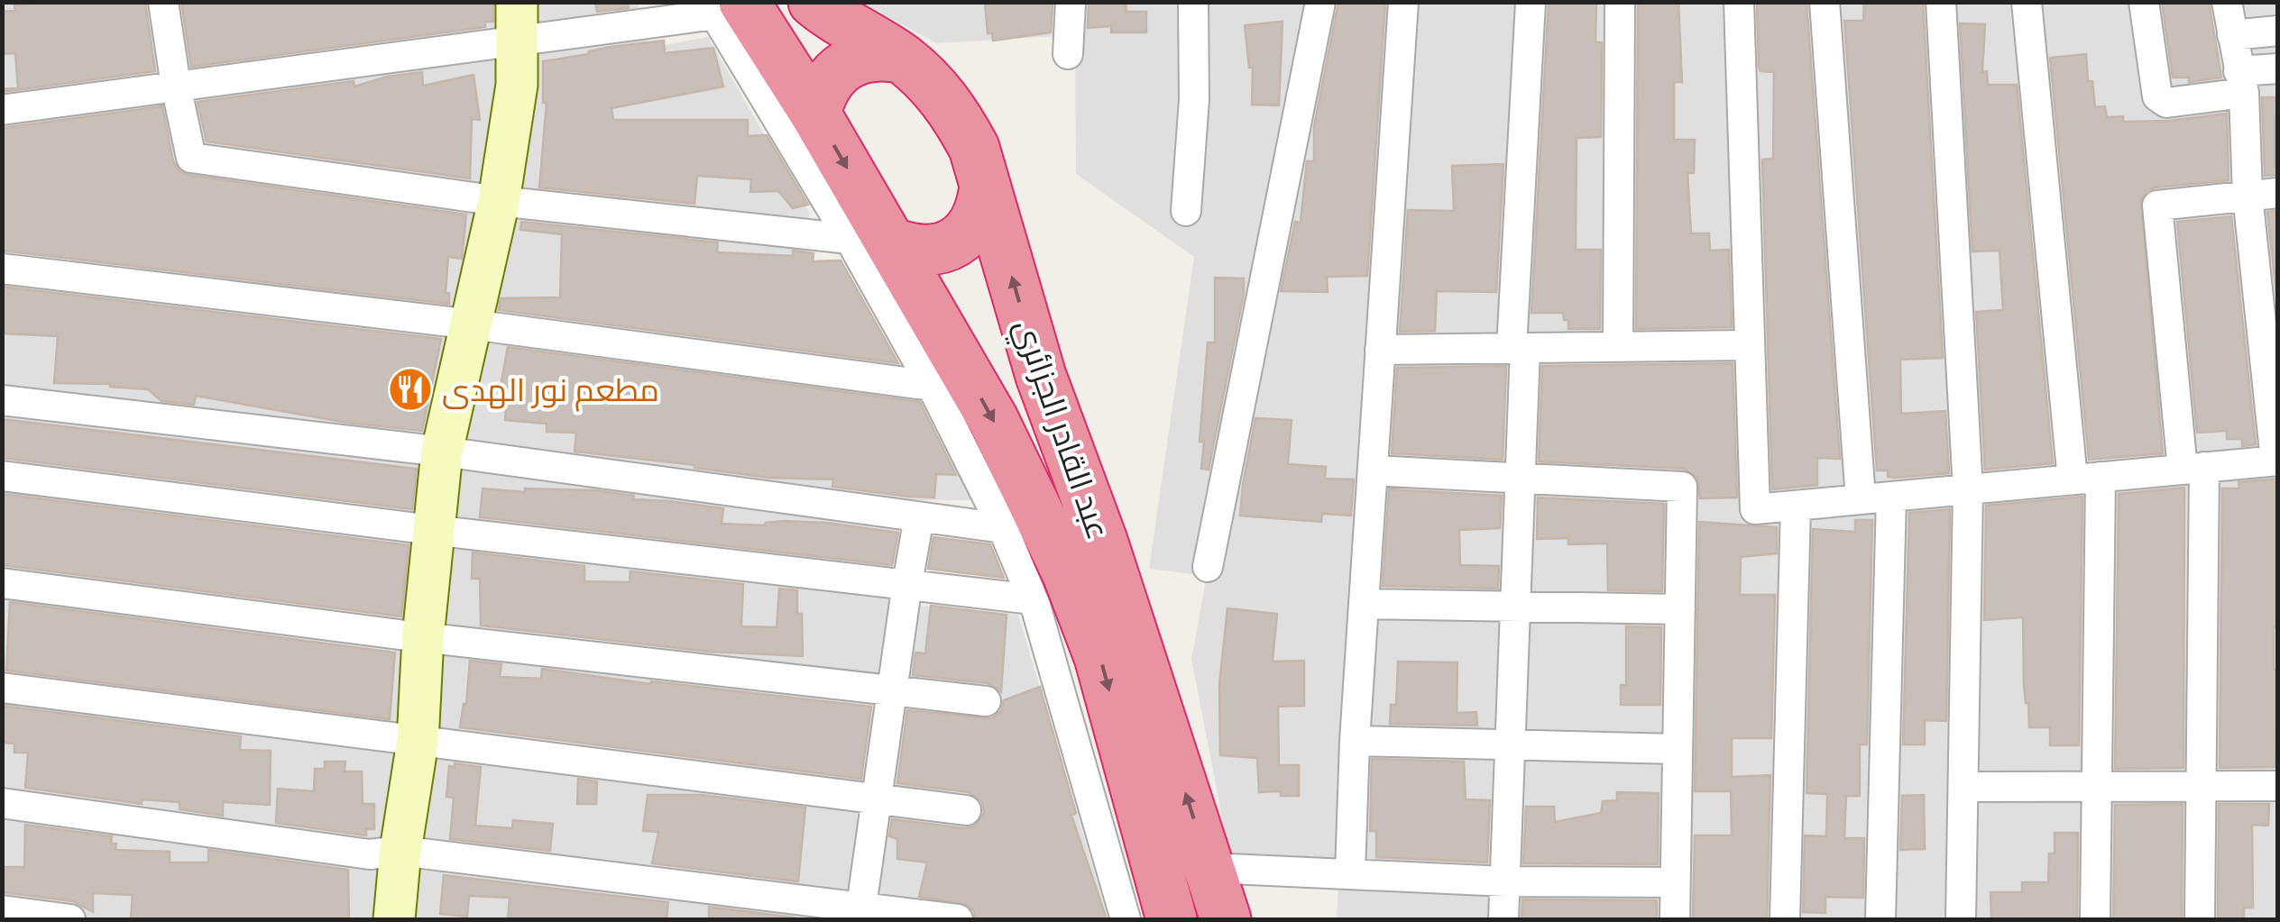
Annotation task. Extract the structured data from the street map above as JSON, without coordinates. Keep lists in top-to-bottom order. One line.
{"streets":{"highway":["عبد القادر الجزائري"]},"places":{"restaurant":["مطعم نور الهدى"]}}
